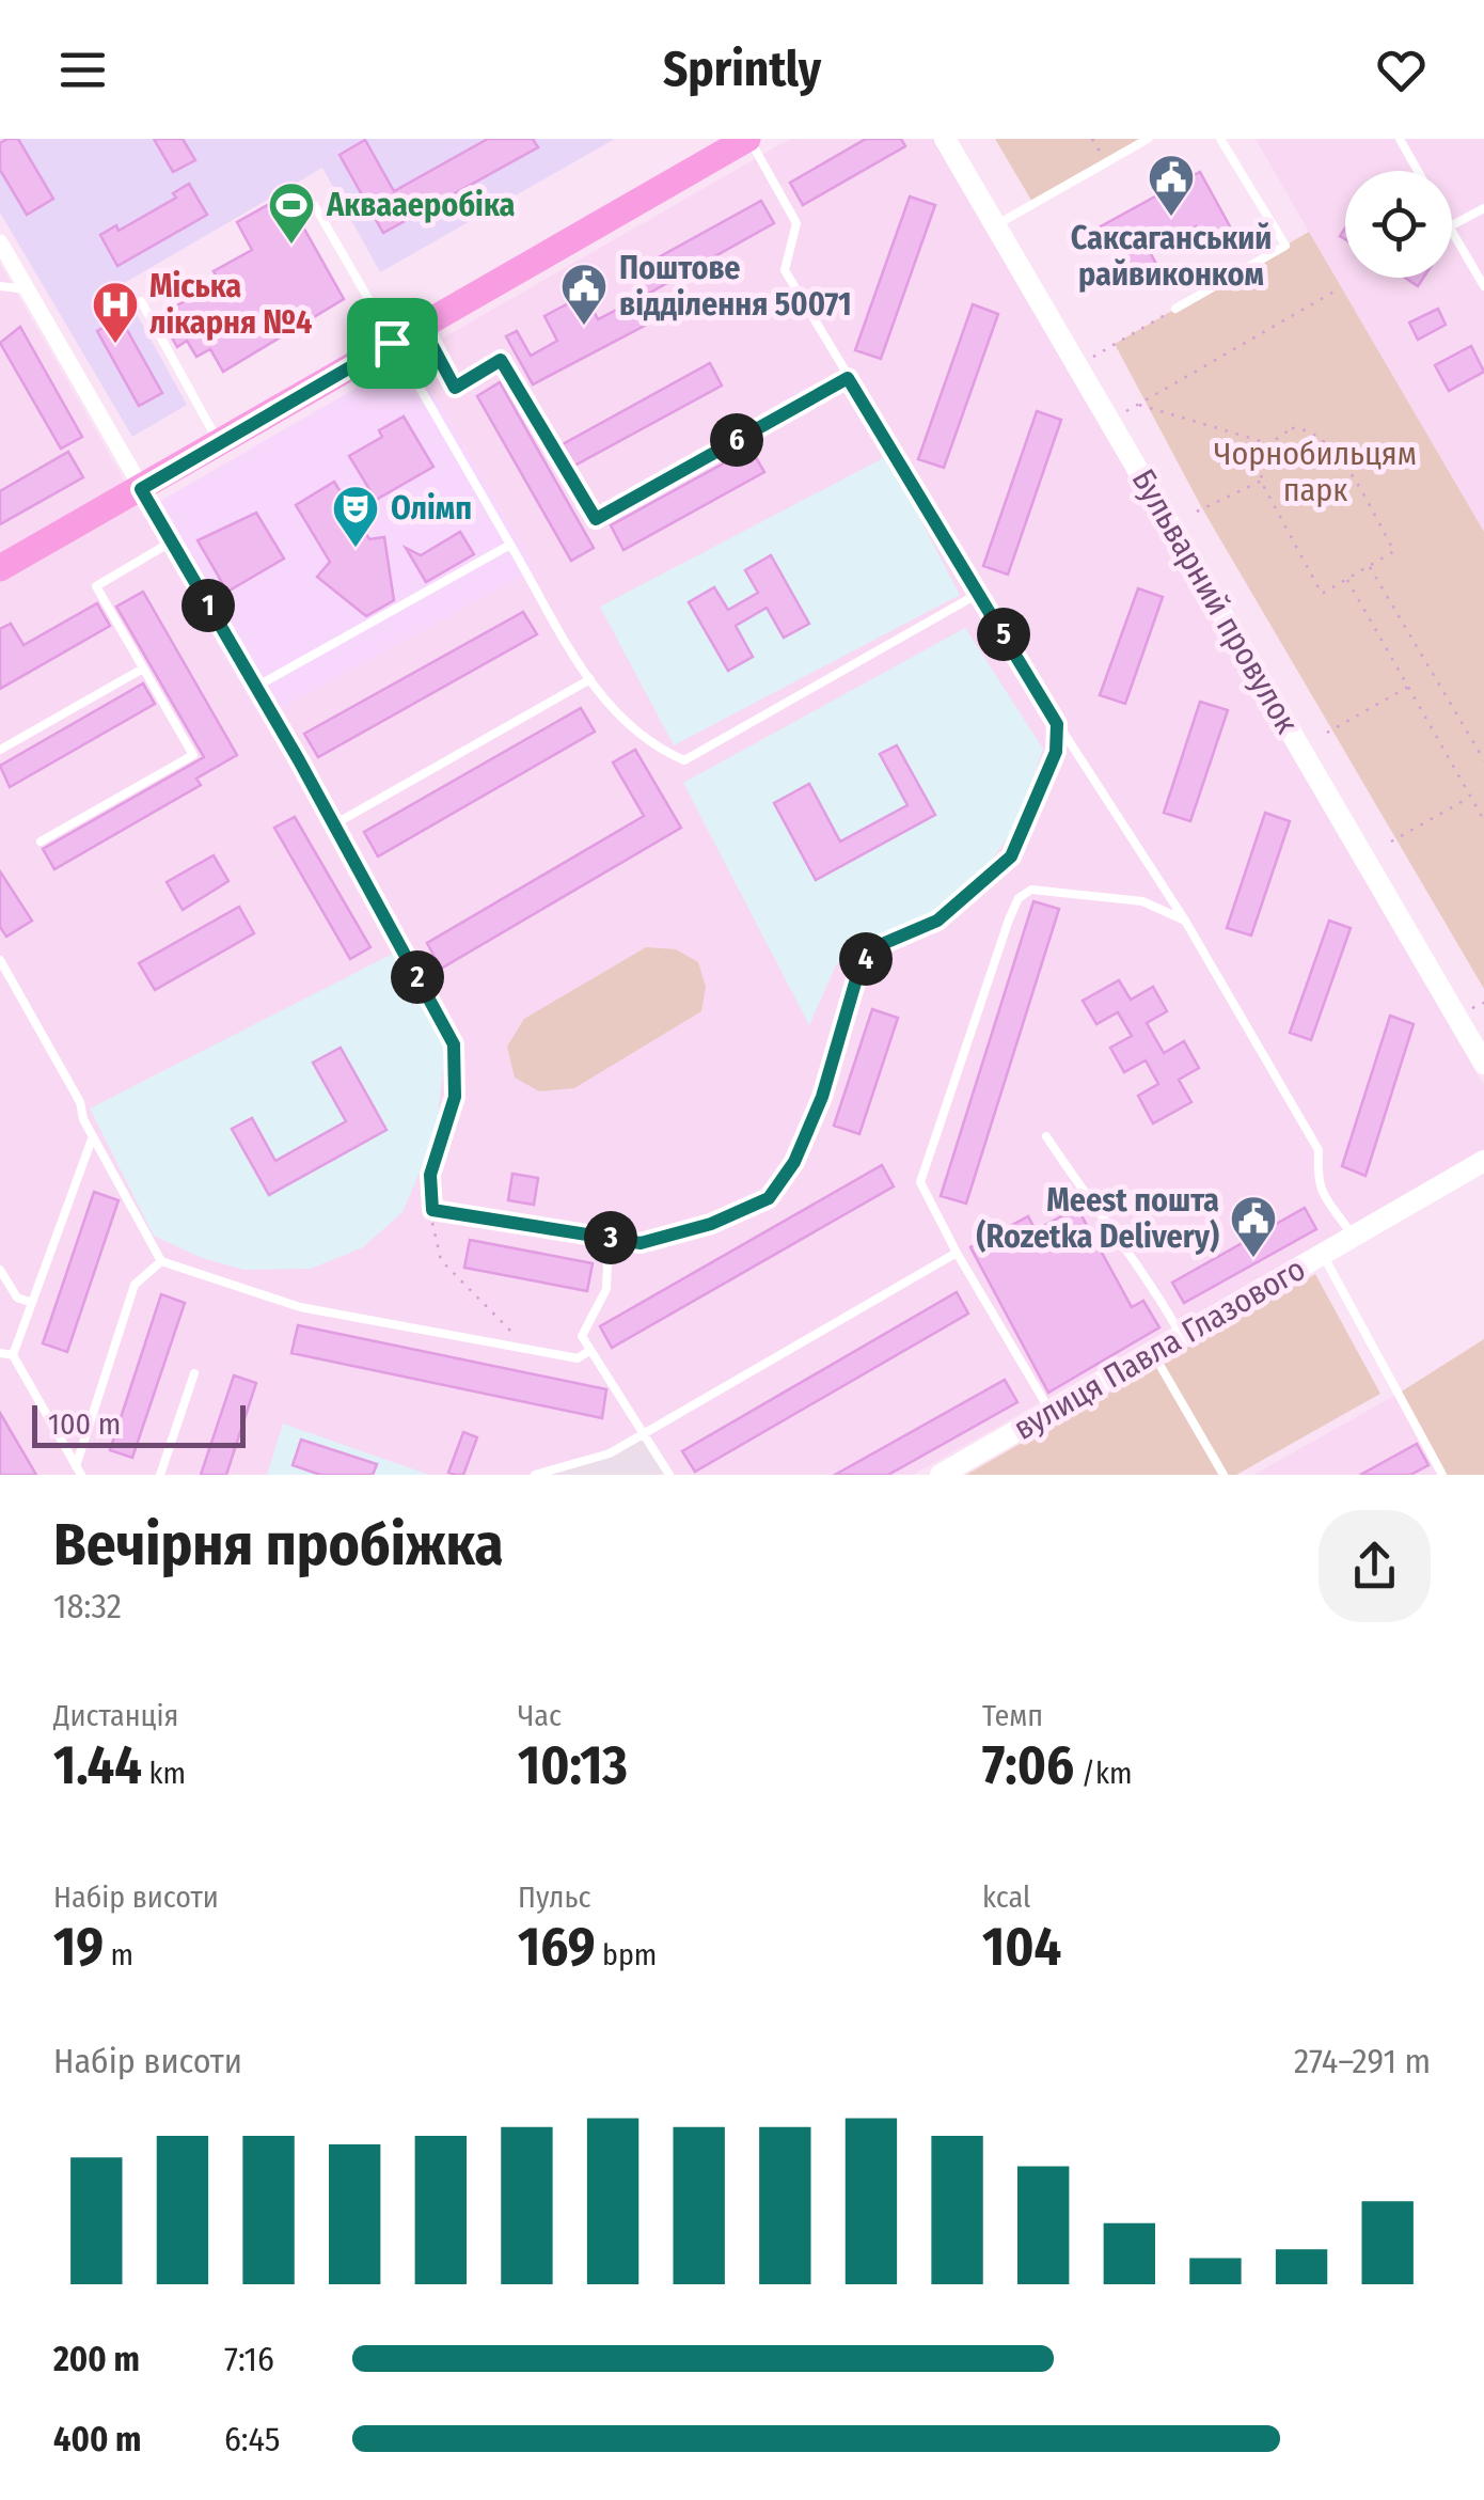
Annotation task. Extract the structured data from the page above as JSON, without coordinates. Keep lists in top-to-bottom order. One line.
{"streets":{"street":["Бульварний провулок","вулиця Павла Глазового"]},"parks":["Чорнобильцям парк"],"places":{"public building":["Саксаганський райвиконком","Поштове відділення 50071","Meest пошта (Rozetka Delivery)"],"sports":["Аквааеробіка"],"hospital":["Міська лікарня №4"],"theatre":["Олімп"]},"scale_bar":"100 m","page":{"header":"Sprintly","pins":["6","1","5","4","2","3"],"scale":"100 m","heading":["Вечірня пробіжка","18:32"],"stats":[["Дистанція","1.44 km"],["Час","10:13"],["Темп","7:06 /km"],["Набір висоти","19 m"],["Пульс","169 bpm"],["kcal","104"]],"chart":["Набір висоти","274–291 m"],"list":[{"name":"200 m","note":"7:16"},{"name":"400 m","note":"6:45"}]}}
